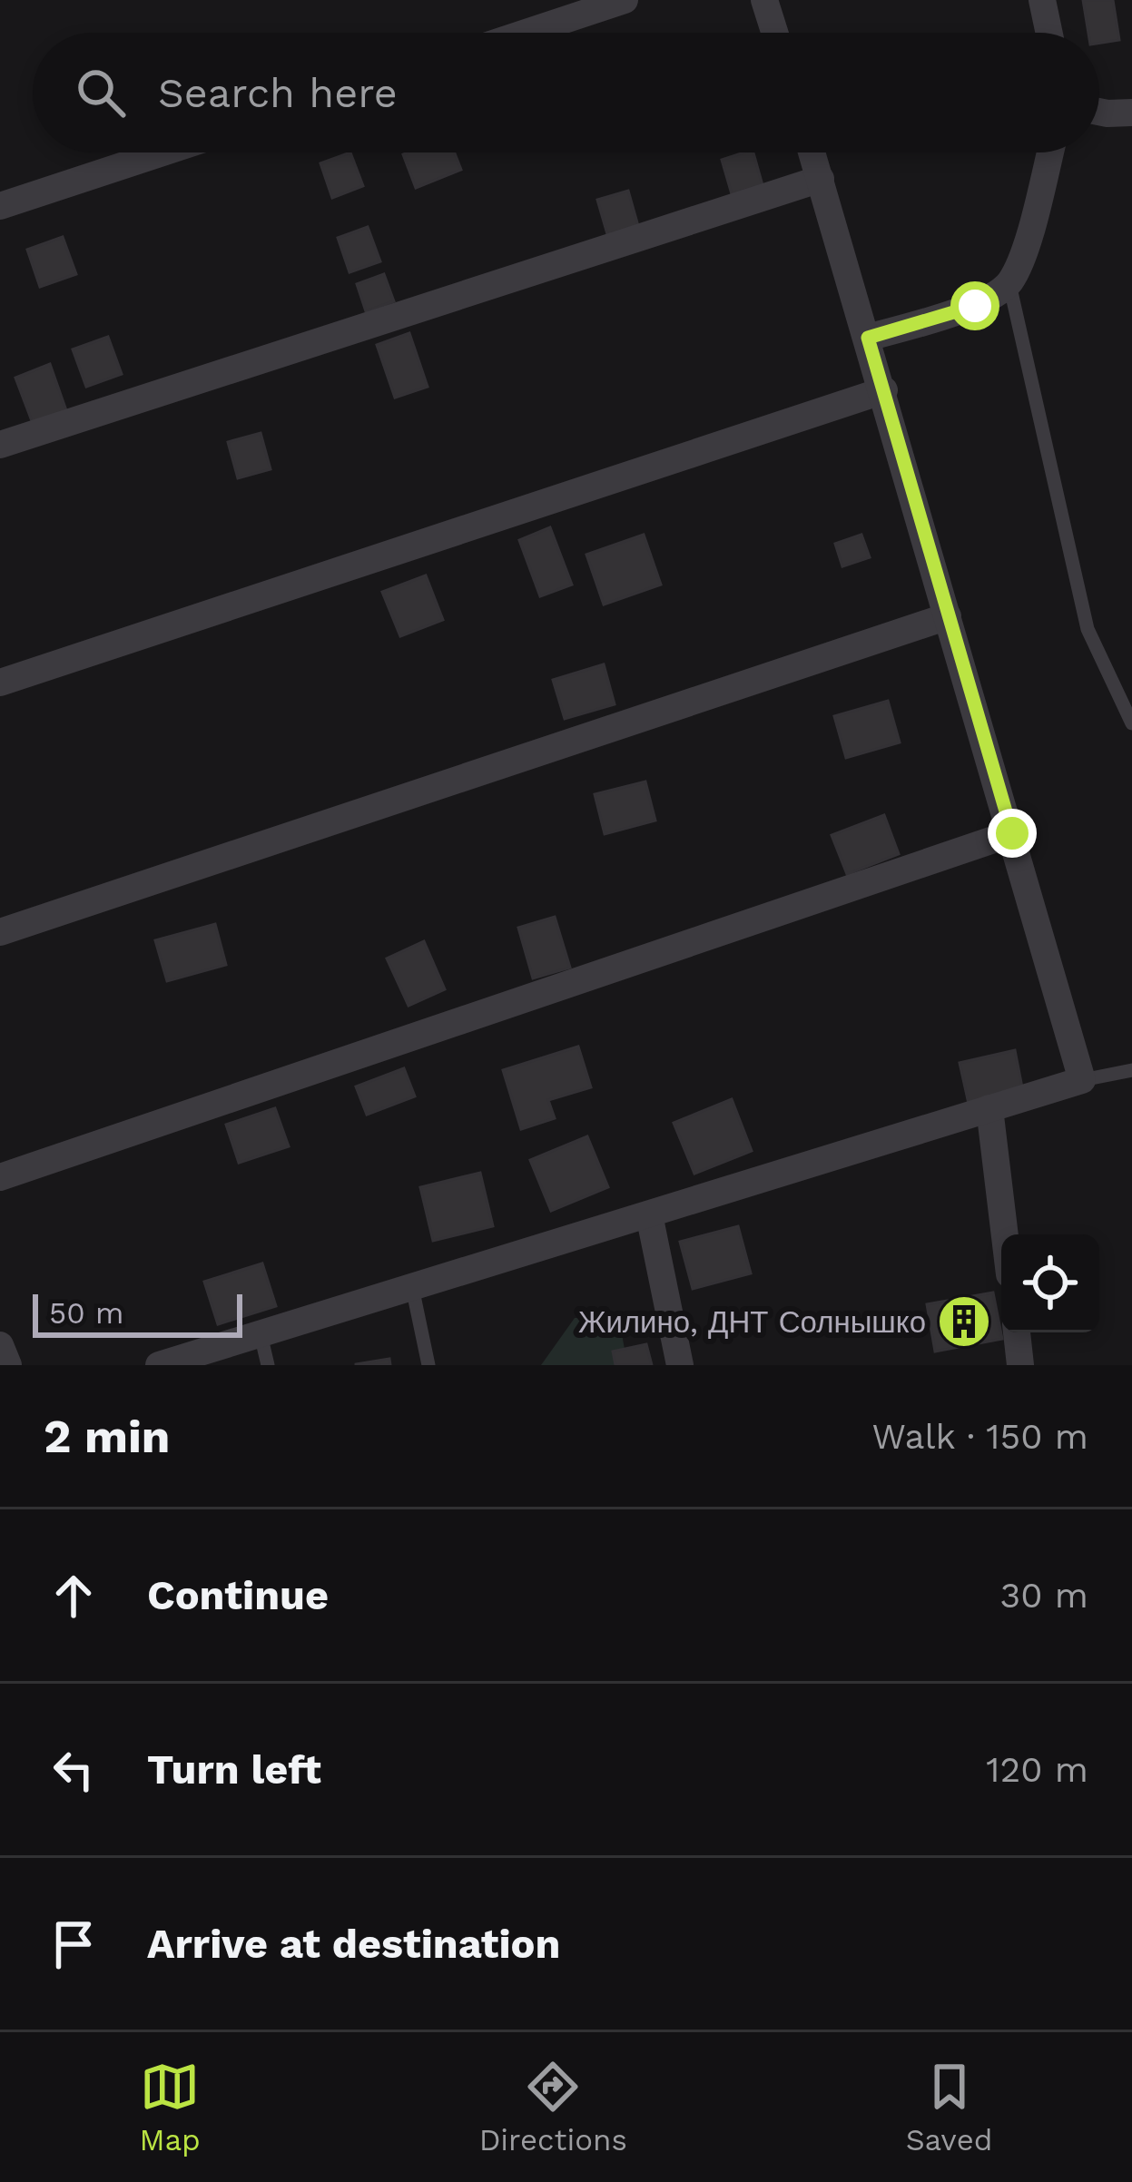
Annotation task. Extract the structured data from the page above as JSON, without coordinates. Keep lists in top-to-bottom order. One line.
{"places":{"building":["Жилино, ДНТ Солнышко"]},"scale_bar":"50 m","page":{"search":"Search here","scale":"50 m","heading":["2 min","Walk · 150 m"],"list":[["Continue","30 m"],["Turn left","120 m"],"Arrive at destination"],"nav":["Map","Directions","Saved"]}}
